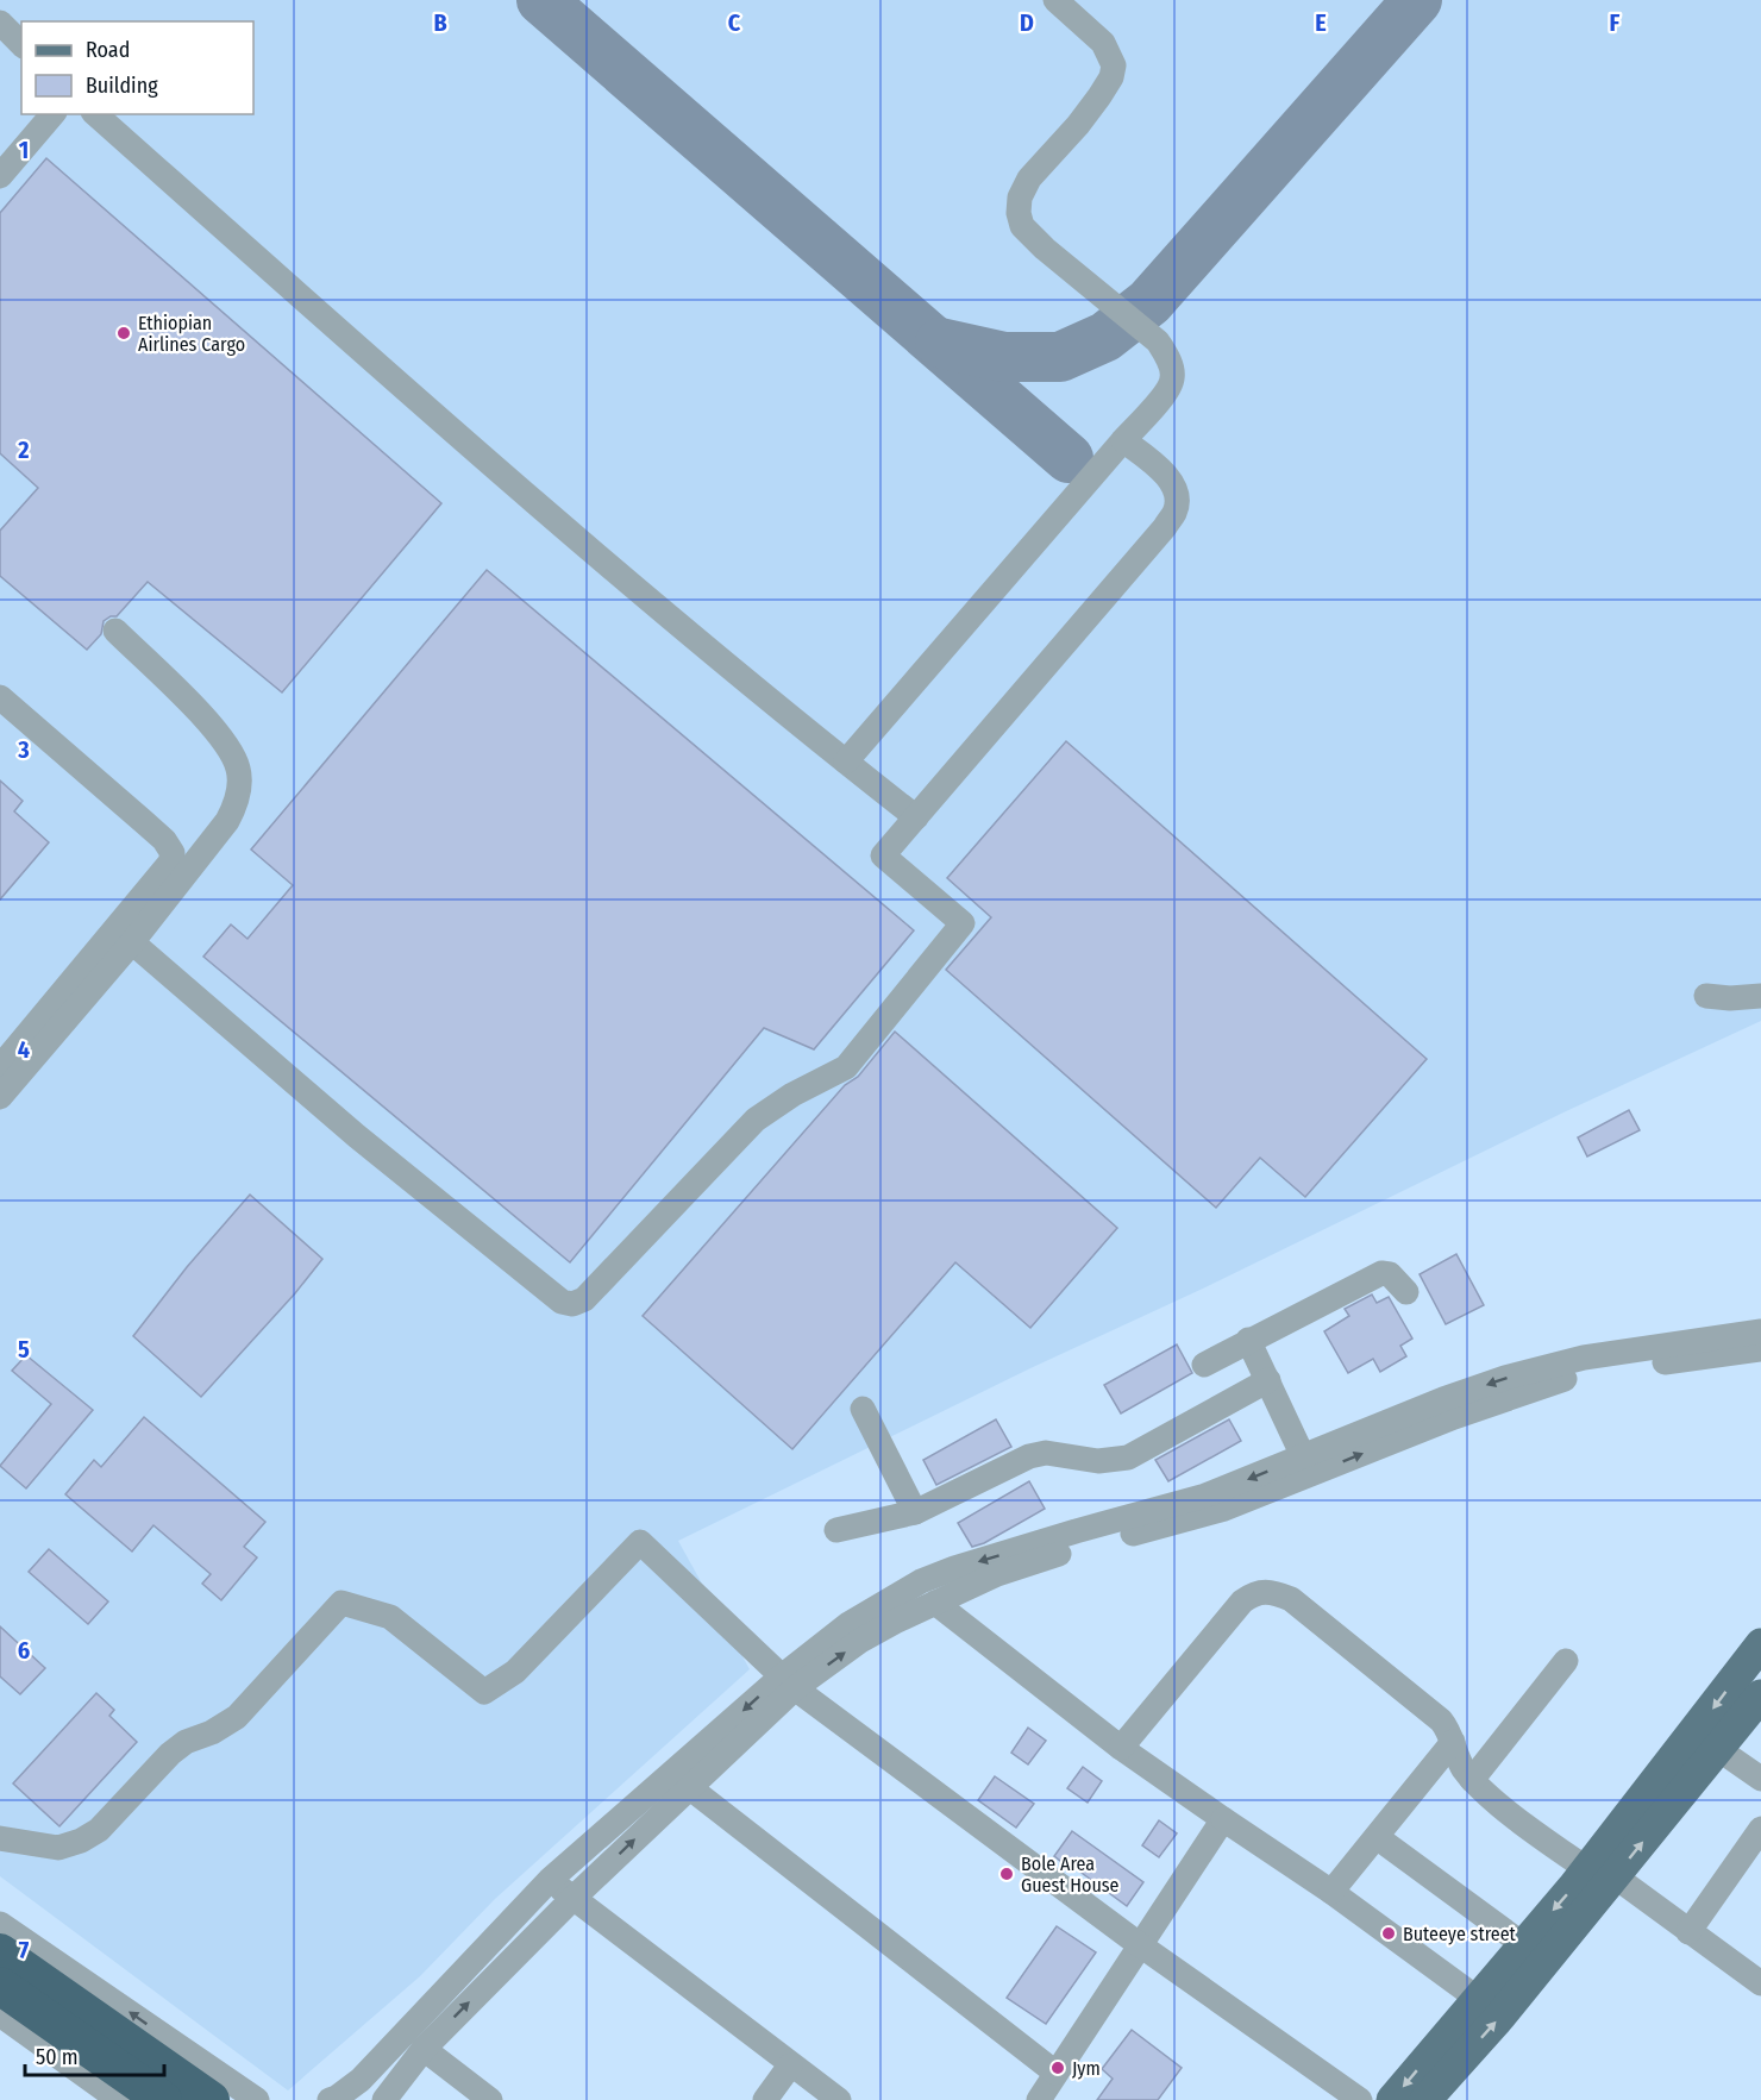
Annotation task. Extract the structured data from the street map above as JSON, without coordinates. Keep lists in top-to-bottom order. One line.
{"places":["Ethiopian Airlines Cargo","Bole Area Guest House","Buteeye street","Jym"],"legend":["Road","Building"],"scale_bar":"50 m","grid":{"columns":["B","C","D","E","F"],"rows":["1","2","3","4","5","6","7"]}}
